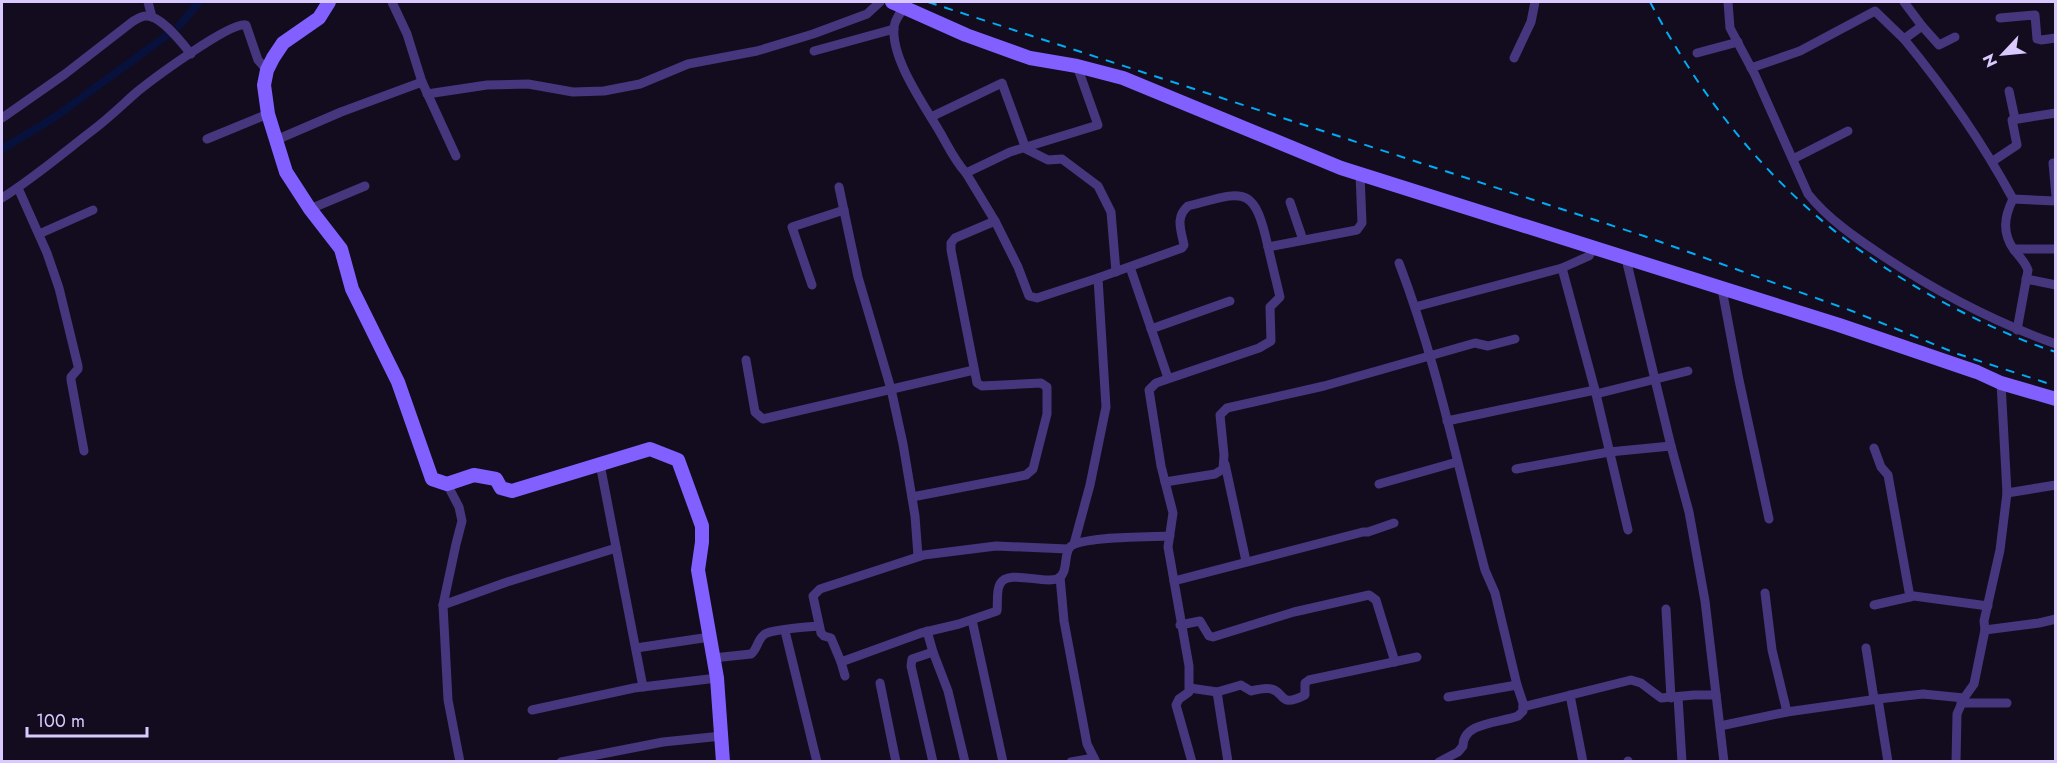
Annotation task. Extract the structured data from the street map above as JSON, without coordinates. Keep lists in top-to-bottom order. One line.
{"scale_bar":"100 m","north":"bottom left"}
